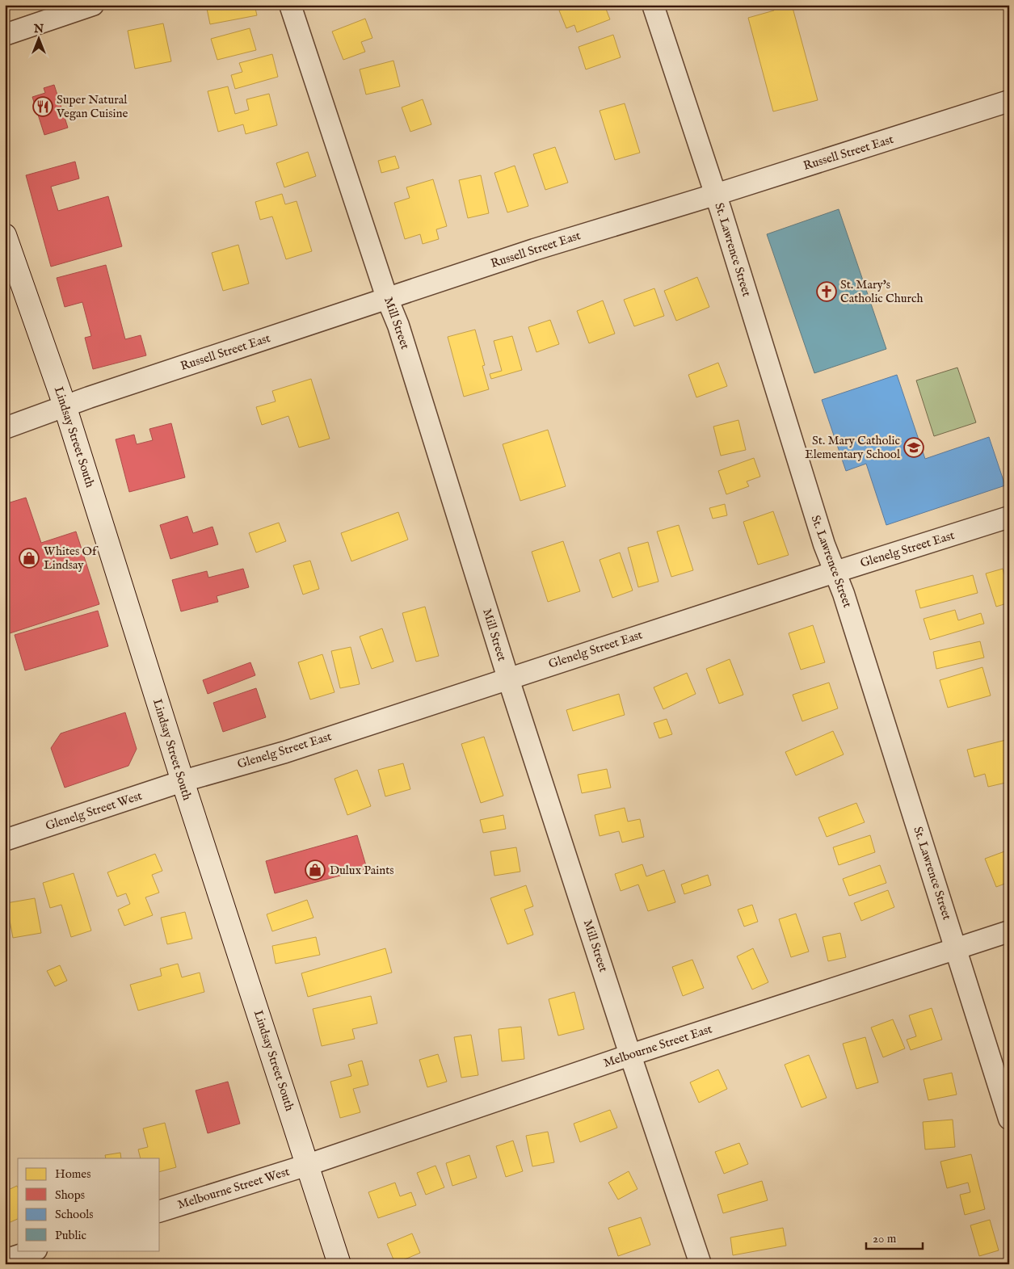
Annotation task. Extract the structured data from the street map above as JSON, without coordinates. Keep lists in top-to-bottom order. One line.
{"streets":{"main road":["Lindsay Street South"],"street":["Russell Street East","St. Lawrence Street","Mill Street","Glenelg Street East","Glenelg Street West","Melbourne Street East","Melbourne Street West"]},"crossings":[["Russell Street East","St. Lawrence Street"],["Russell Street East","Mill Street"],["Russell Street East","Lindsay Street South"],["St. Lawrence Street","Glenelg Street East"],["St. Lawrence Street","Melbourne Street East"],["Mill Street","Glenelg Street East"],["Mill Street","Melbourne Street East"],["Lindsay Street South","Glenelg Street East"],["Lindsay Street South","Glenelg Street West"],["Lindsay Street South","Melbourne Street East"],["Lindsay Street South","Melbourne Street West"],["Glenelg Street East","Glenelg Street West"],["Melbourne Street East","Melbourne Street West"]],"places":{"restaurant":["Super Natural Vegan Cuisine"],"church":["St. Mary's Catholic Church"],"school or university":["St. Mary Catholic Elementary School"],"shop":["Whites Of Lindsay","Dulux Paints"]},"legend":["Homes","Shops","Schools","Public"],"scale_bar":"20 m","north":"top"}
